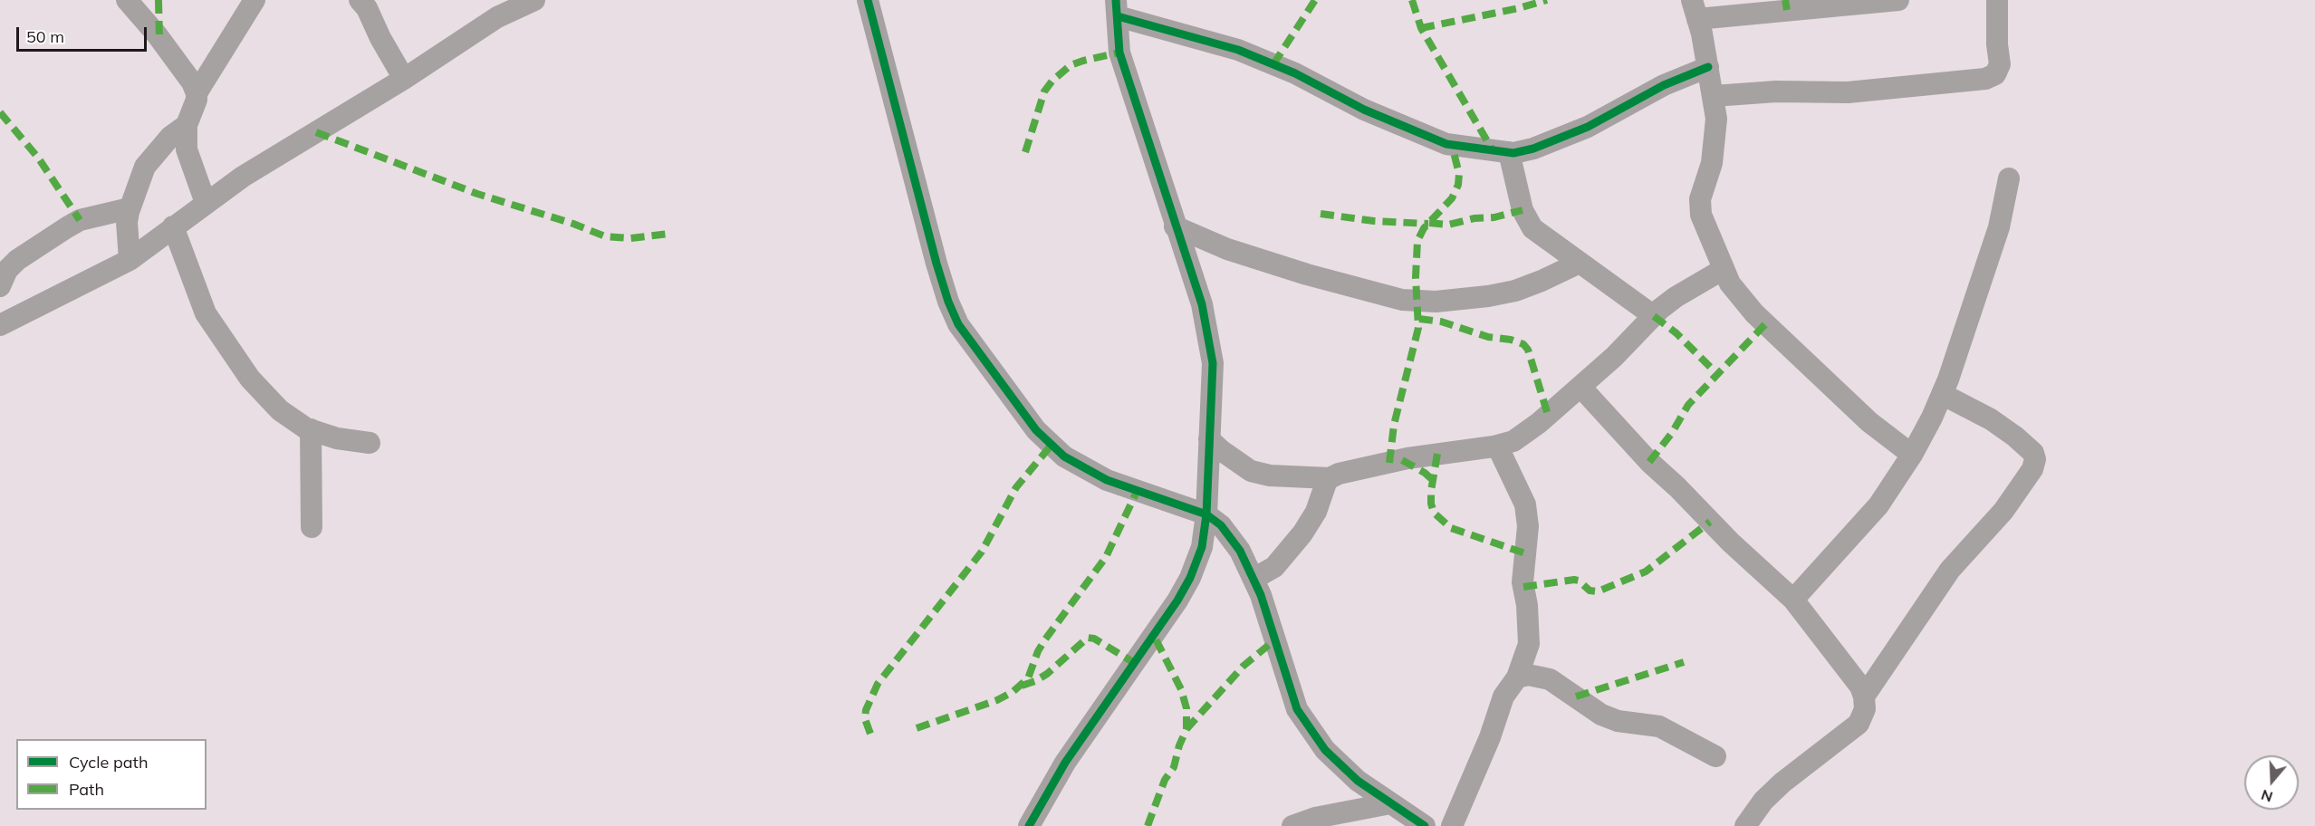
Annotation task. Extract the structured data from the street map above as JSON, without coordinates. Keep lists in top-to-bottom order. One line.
{"legend":["Cycle path","Path"],"scale_bar":"50 m","north":"bottom"}
